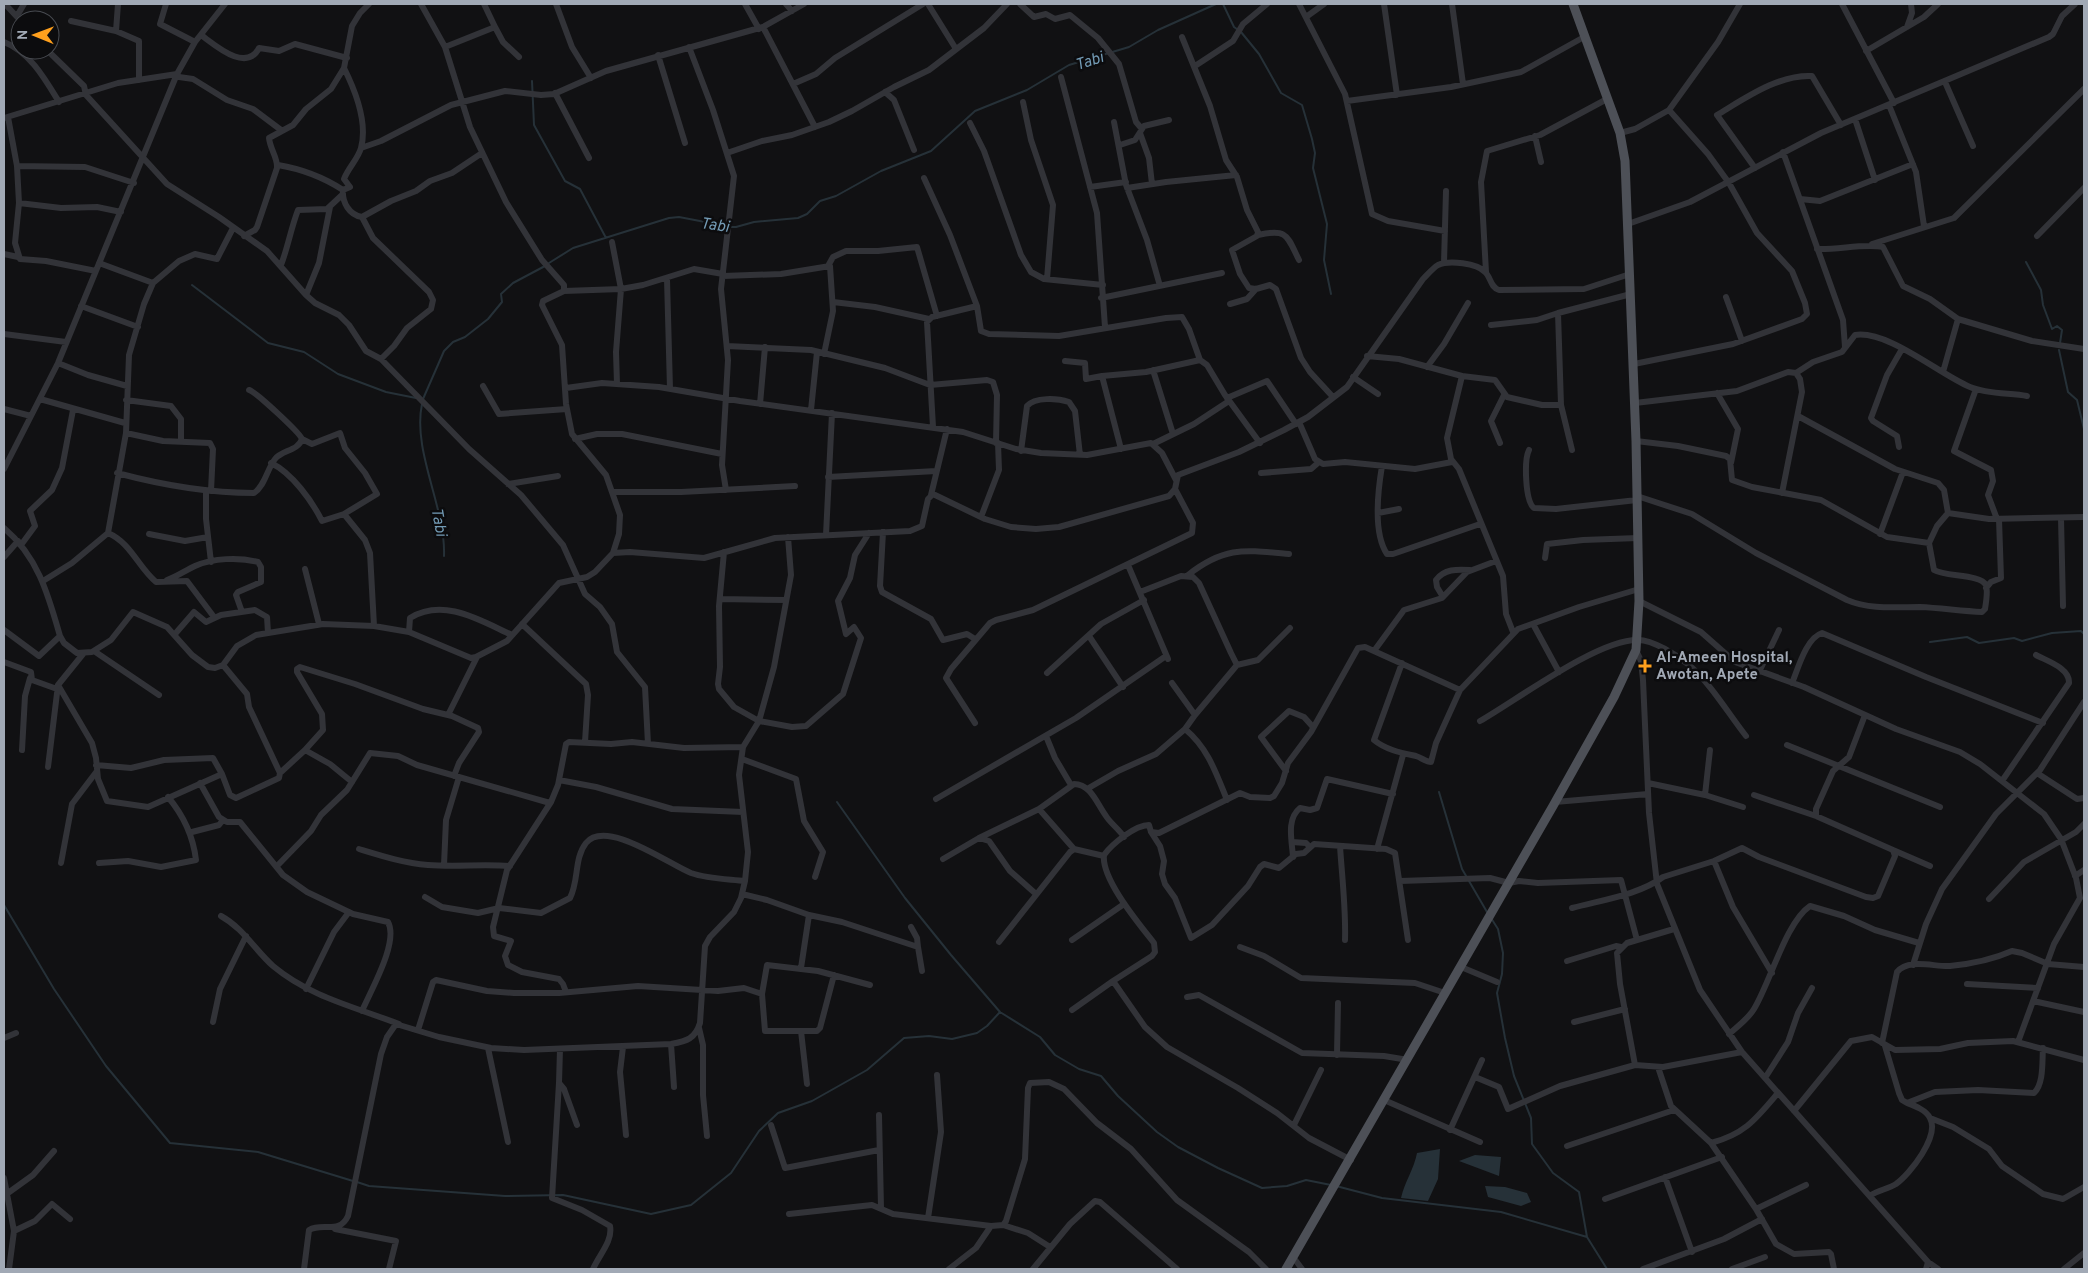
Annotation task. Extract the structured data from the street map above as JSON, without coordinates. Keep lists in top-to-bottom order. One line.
{"water":["Tabi"],"places":{"health":["Al-Ameen Hospital, Awotan, Apete"]},"north":"left"}
